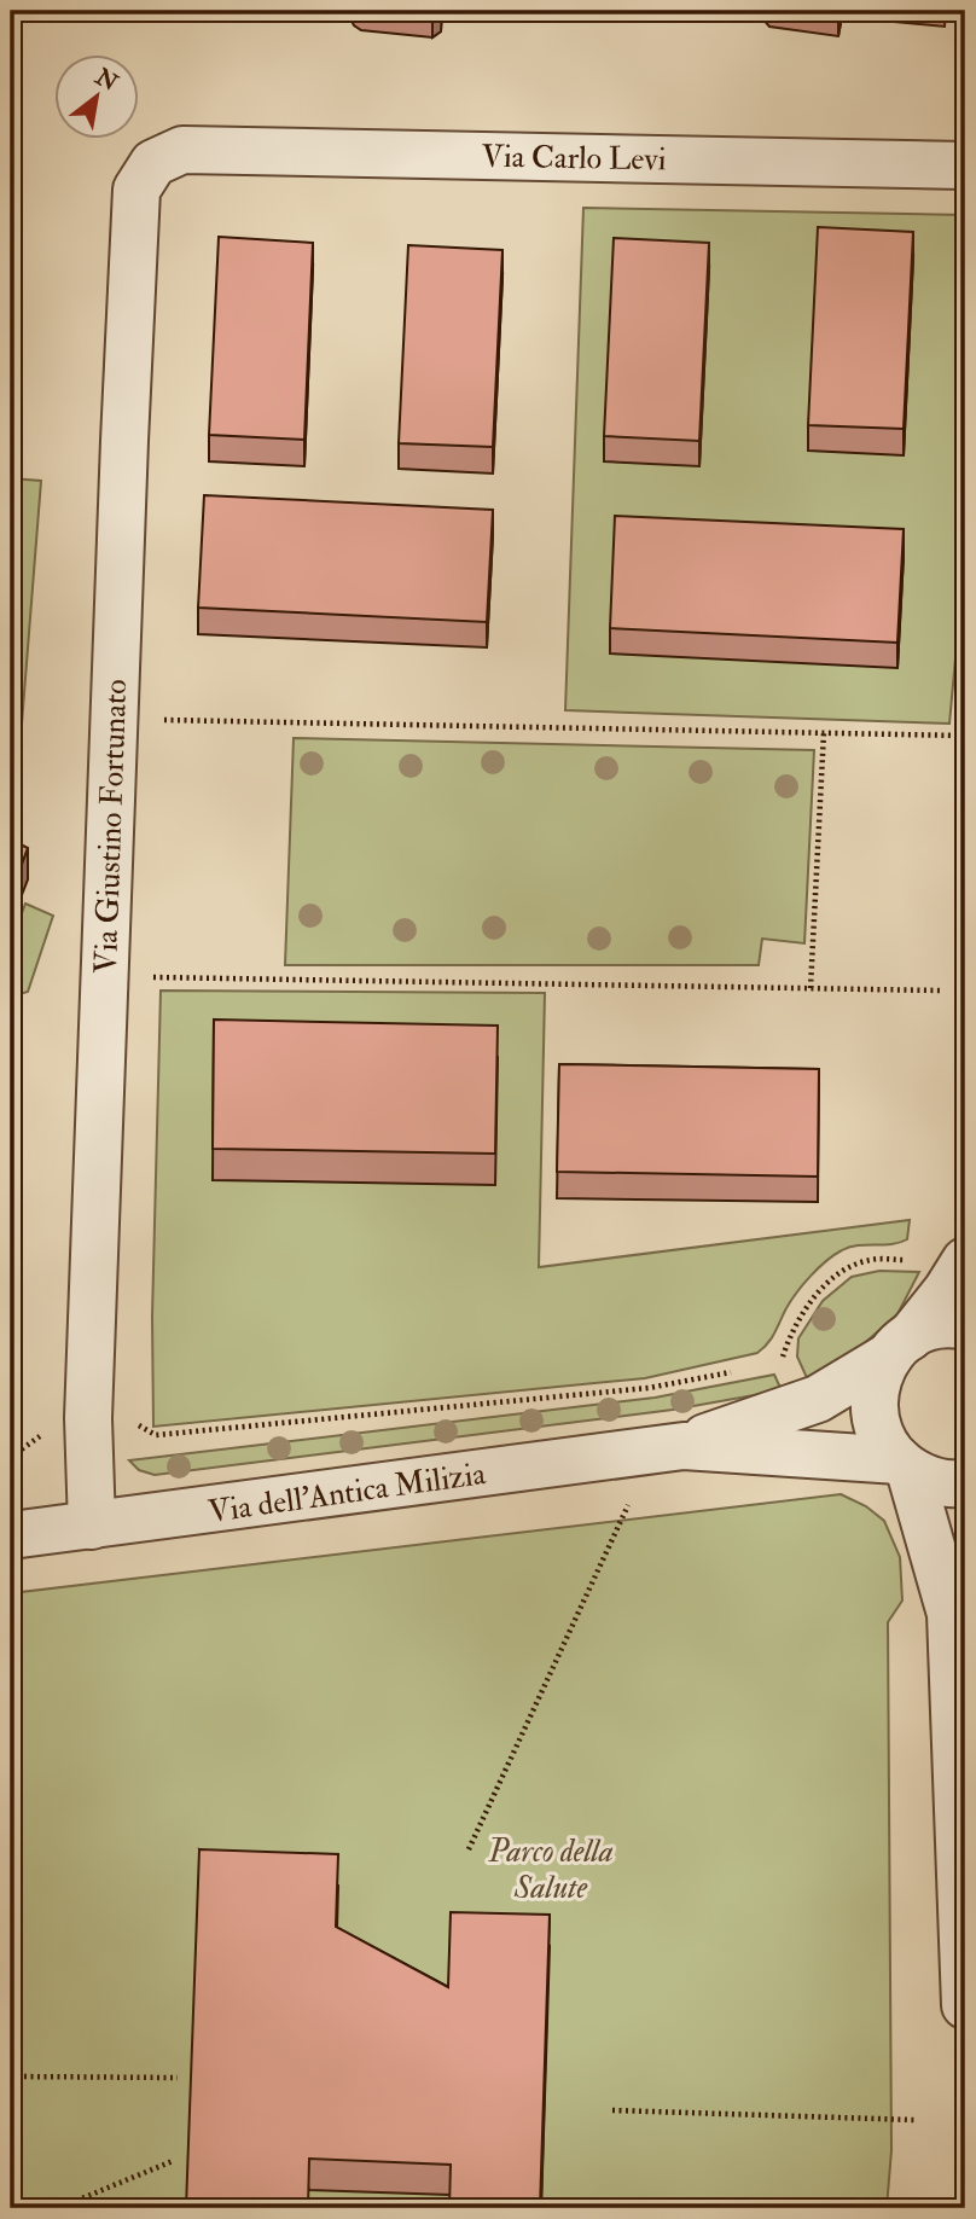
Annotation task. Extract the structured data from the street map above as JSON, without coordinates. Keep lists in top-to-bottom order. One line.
{"streets":{"street":["Via Carlo Levi","Via Giustino Fortunato","Via dell'Antica Milizia"]},"crossings":[["Via Carlo Levi","Via Giustino Fortunato"],["Via Giustino Fortunato","Via dell'Antica Milizia"]],"parks":["Parco della Salute"],"north":"top right"}
